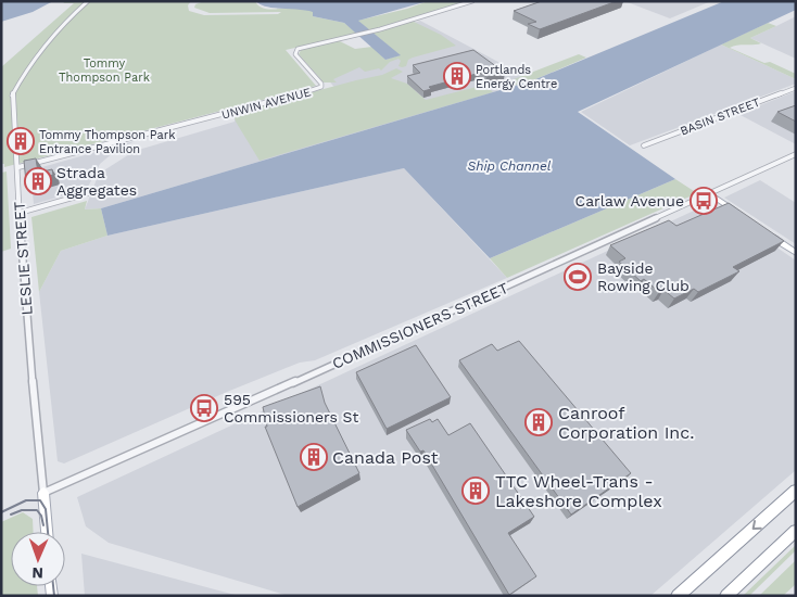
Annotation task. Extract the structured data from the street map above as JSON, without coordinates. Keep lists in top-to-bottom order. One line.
{"streets":{"main road":["LESLIE STREET"],"street":["UNWIN AVENUE","BASIN STREET","COMMISSIONERS STREET"]},"crossings":[["UNWIN AVENUE","LESLIE STREET"],["LESLIE STREET","COMMISSIONERS STREET"]],"water":["Ship Channel"],"parks":["Tommy Thompson Park"],"places":{"building":["Portlands Energy Centre","Tommy Thompson Park Entrance Pavilion","Strada Aggregates","Canroof Corporation Inc.","Canada Post","TTC Wheel-Trans - Lakeshore Complex"],"bus stop":["Carlaw Avenue","595 Commissioners St"],"sports":["Bayside Rowing Club"]},"north":"bottom"}
